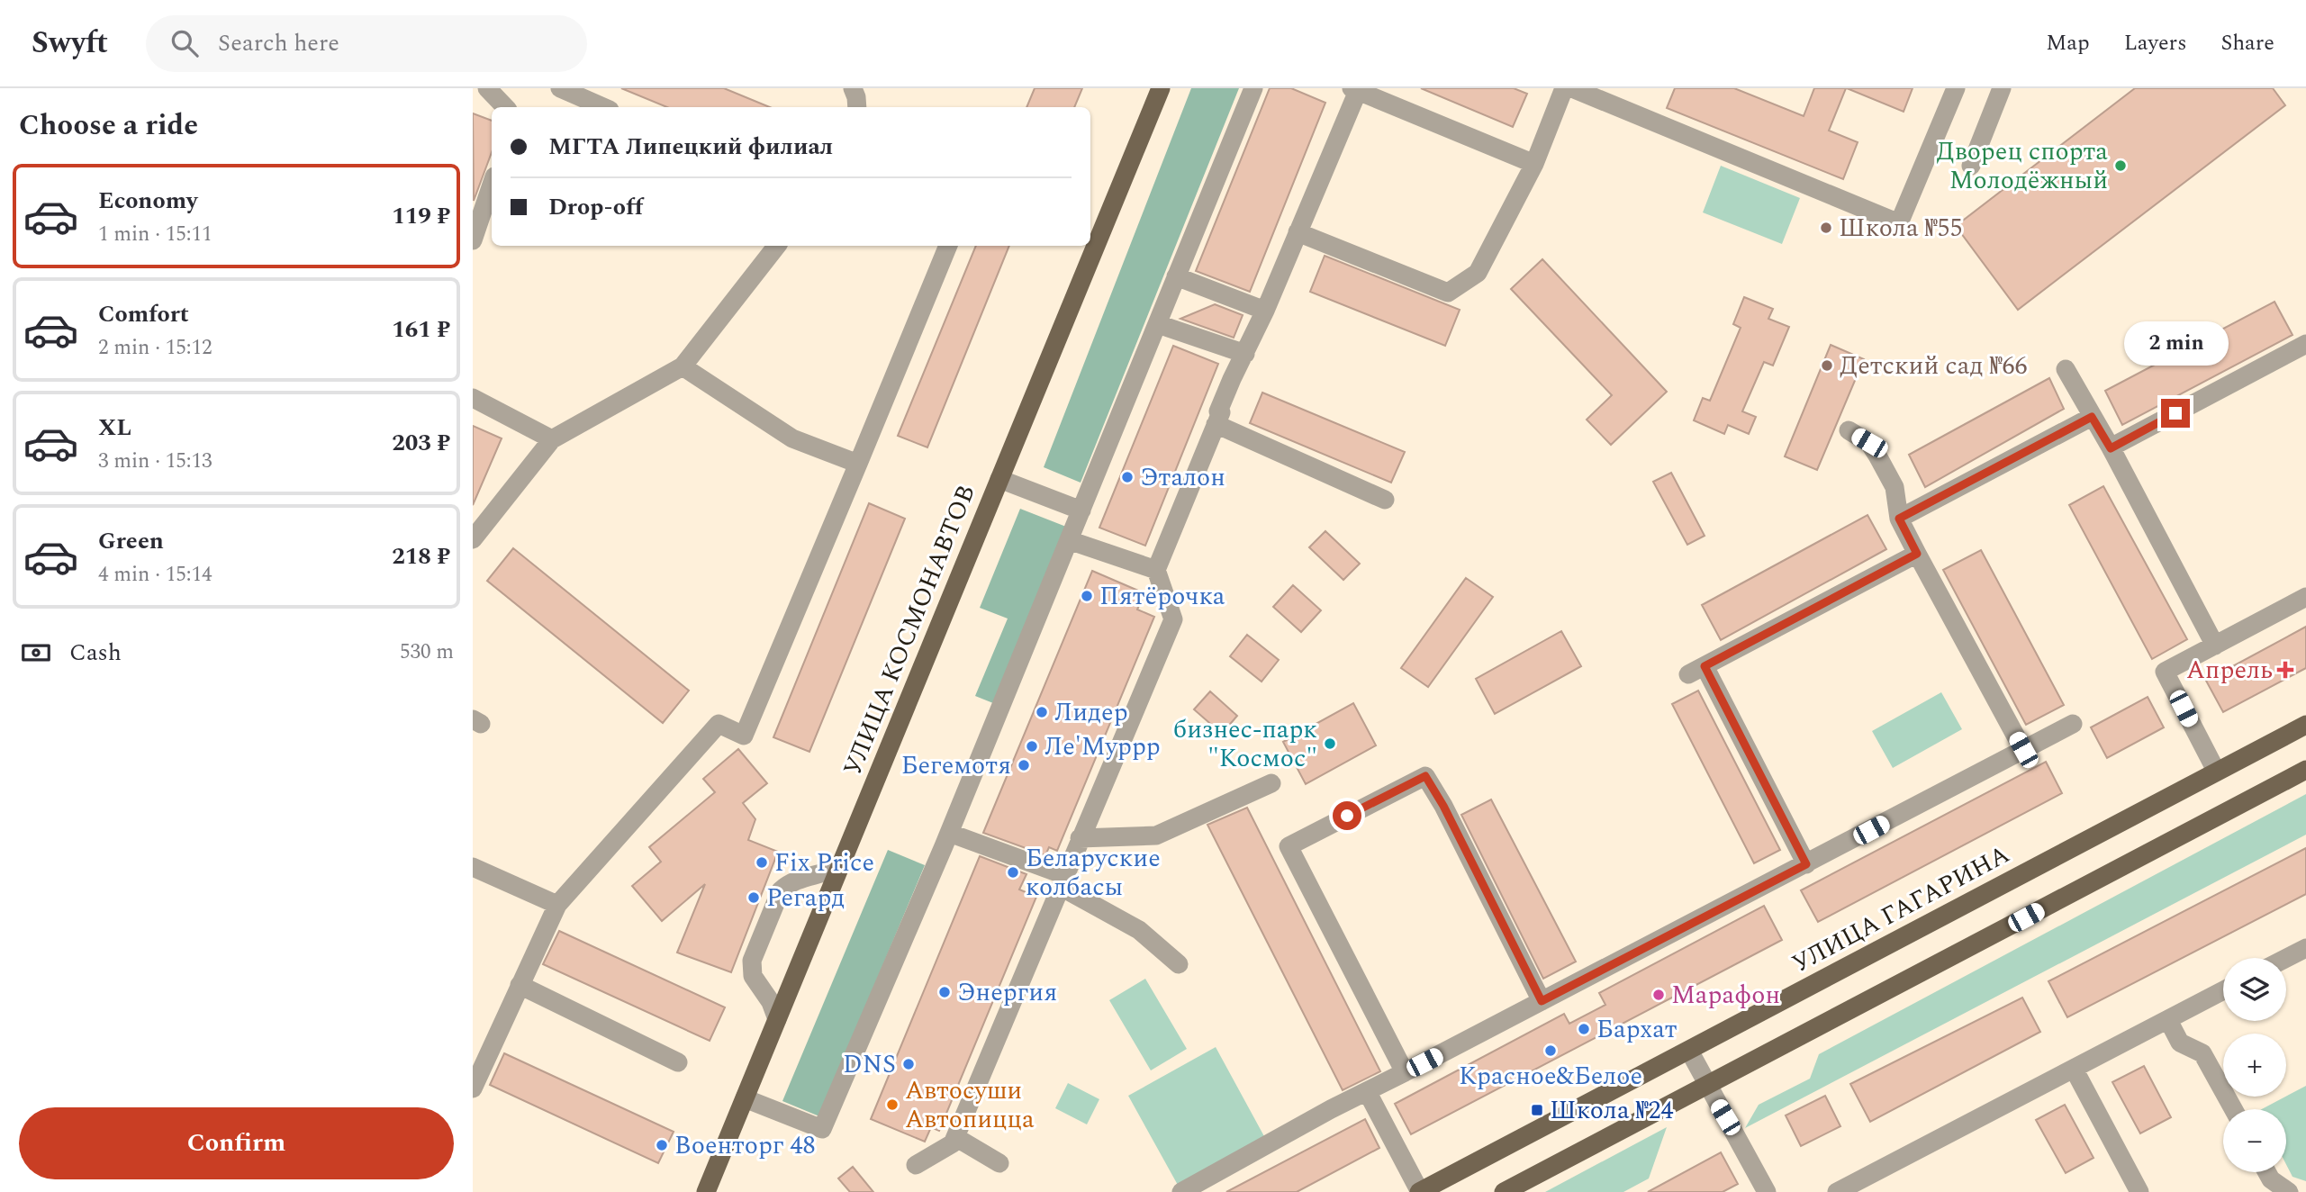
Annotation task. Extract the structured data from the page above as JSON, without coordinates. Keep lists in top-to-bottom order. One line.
{"streets":{"main road":["УЛИЦА КОСМОНАВТОВ","УЛИЦА ГАГАРИНА"]},"places":{"other":["Дворец спорта Молодёжный","Школа №55","Детский сад №66","Эталон","Пятёрочка","Лидер","бизнес-парк \"Космос\"","Ле'Муррр","Бегемотя","Fix Price","Беларуские колбасы","Регард","Энергия","Марафон","Бархат","Красное&Белое","DNS","Автосуши Автопицца","Военторг 48"],"health":["Апрель"],"transit":["Школа №24"]},"page":{"header":"Swyft","search":"Search here","nav":["Map","Layers","Share"],"heading":"Choose a ride","banner":["МГТА Липецкий филиал","Drop-off"],"list":[{"name":"Economy","note":"1 min · 15:11","value":"119 ₽"},{"name":"Comfort","note":"2 min · 15:12","value":"161 ₽"},{"name":"XL","note":"3 min · 15:13","value":"203 ₽"},{"name":"Green","note":"4 min · 15:14","value":"218 ₽"}],"bubble":"2 min","pay":["Cash","530 m"],"map_buttons":["+","−"],"buttons":"Confirm"}}
